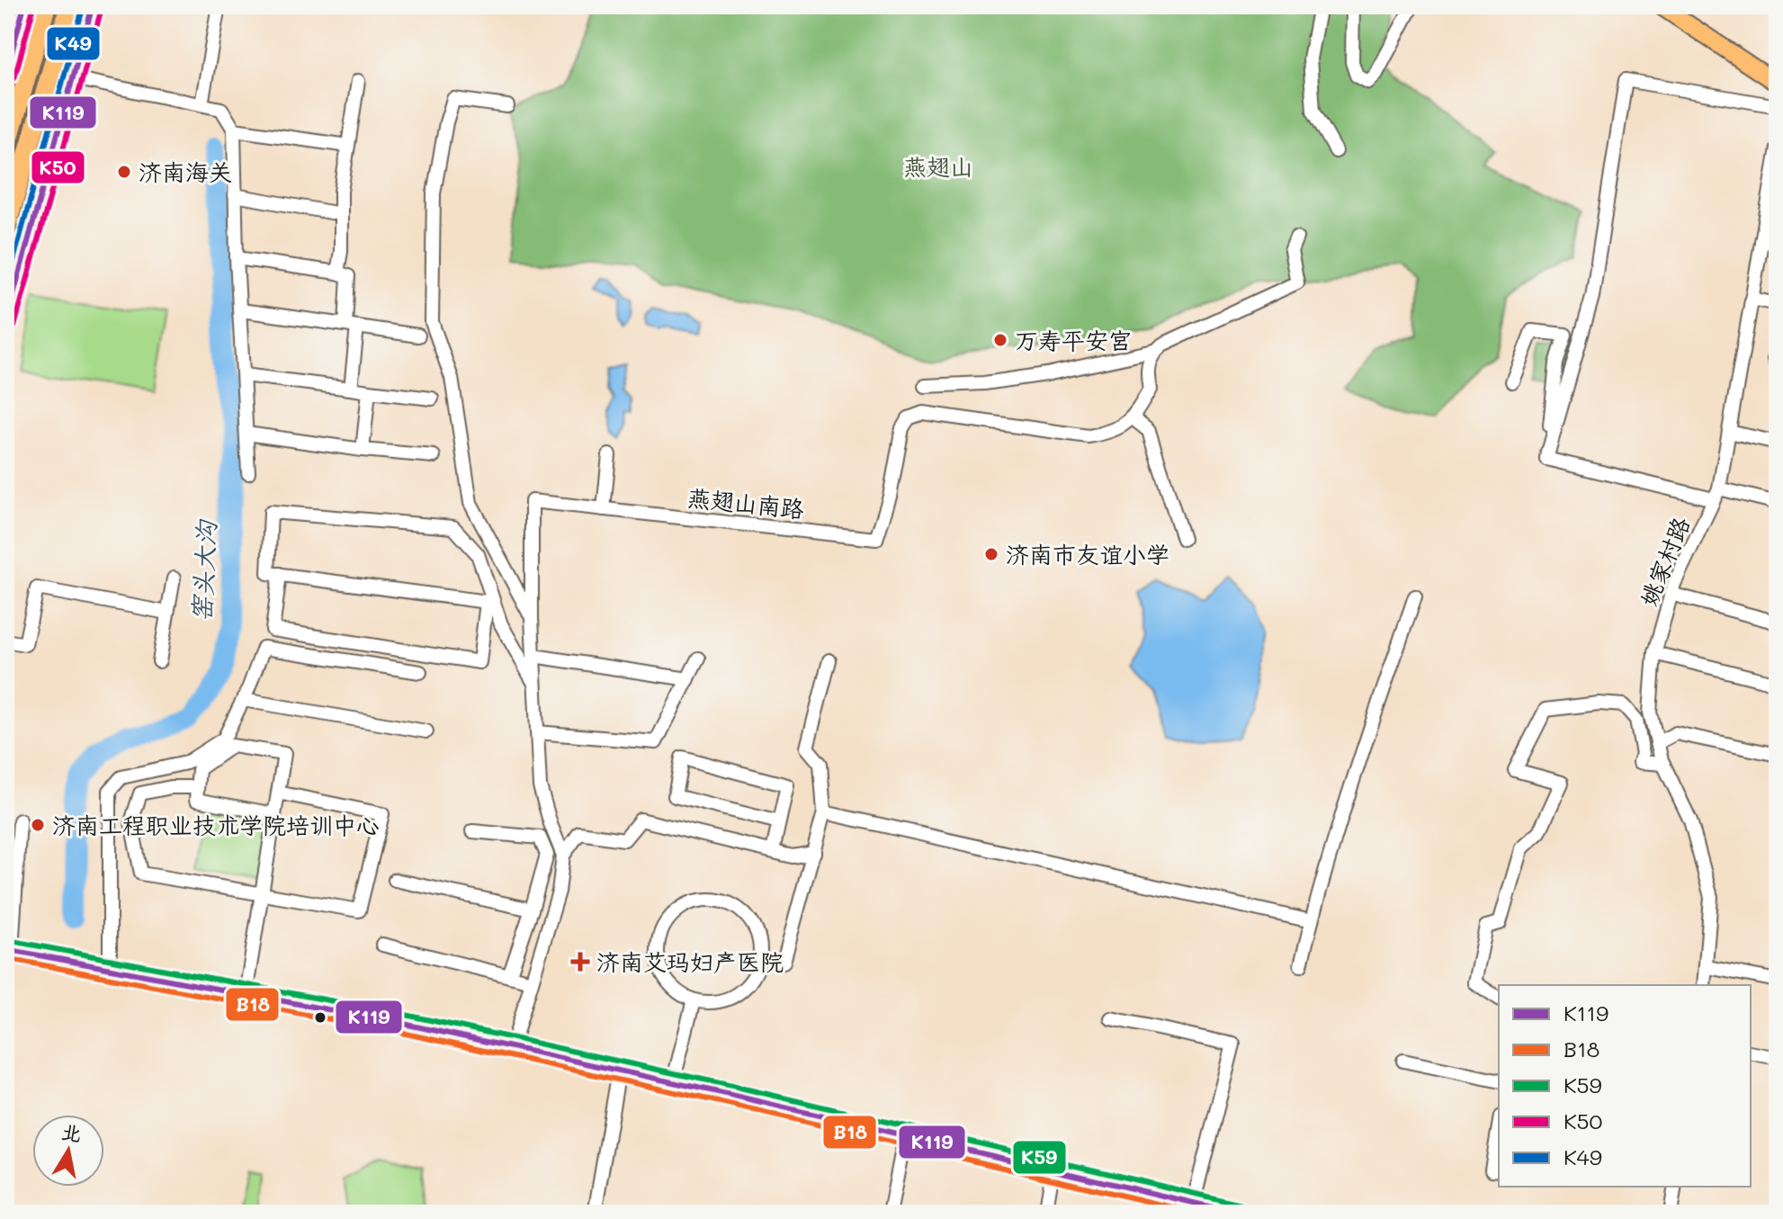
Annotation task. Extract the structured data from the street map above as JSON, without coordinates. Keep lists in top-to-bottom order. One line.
{"streets":{"street":["燕翅山南路","姚家村路"]},"water":["窑头大沟"],"parks":["燕翅山"],"places":{"other":["济南海关","万寿平安宫","济南市友谊小学","济南工程职业技术学院培训中心"],"health":["济南艾玛妇产医院"]},"lines":["transit line K119","transit line K49","transit line K50","transit line K59","transit line B18"],"legend":["K119","B18","K59","K50","K49"],"north":"top"}
